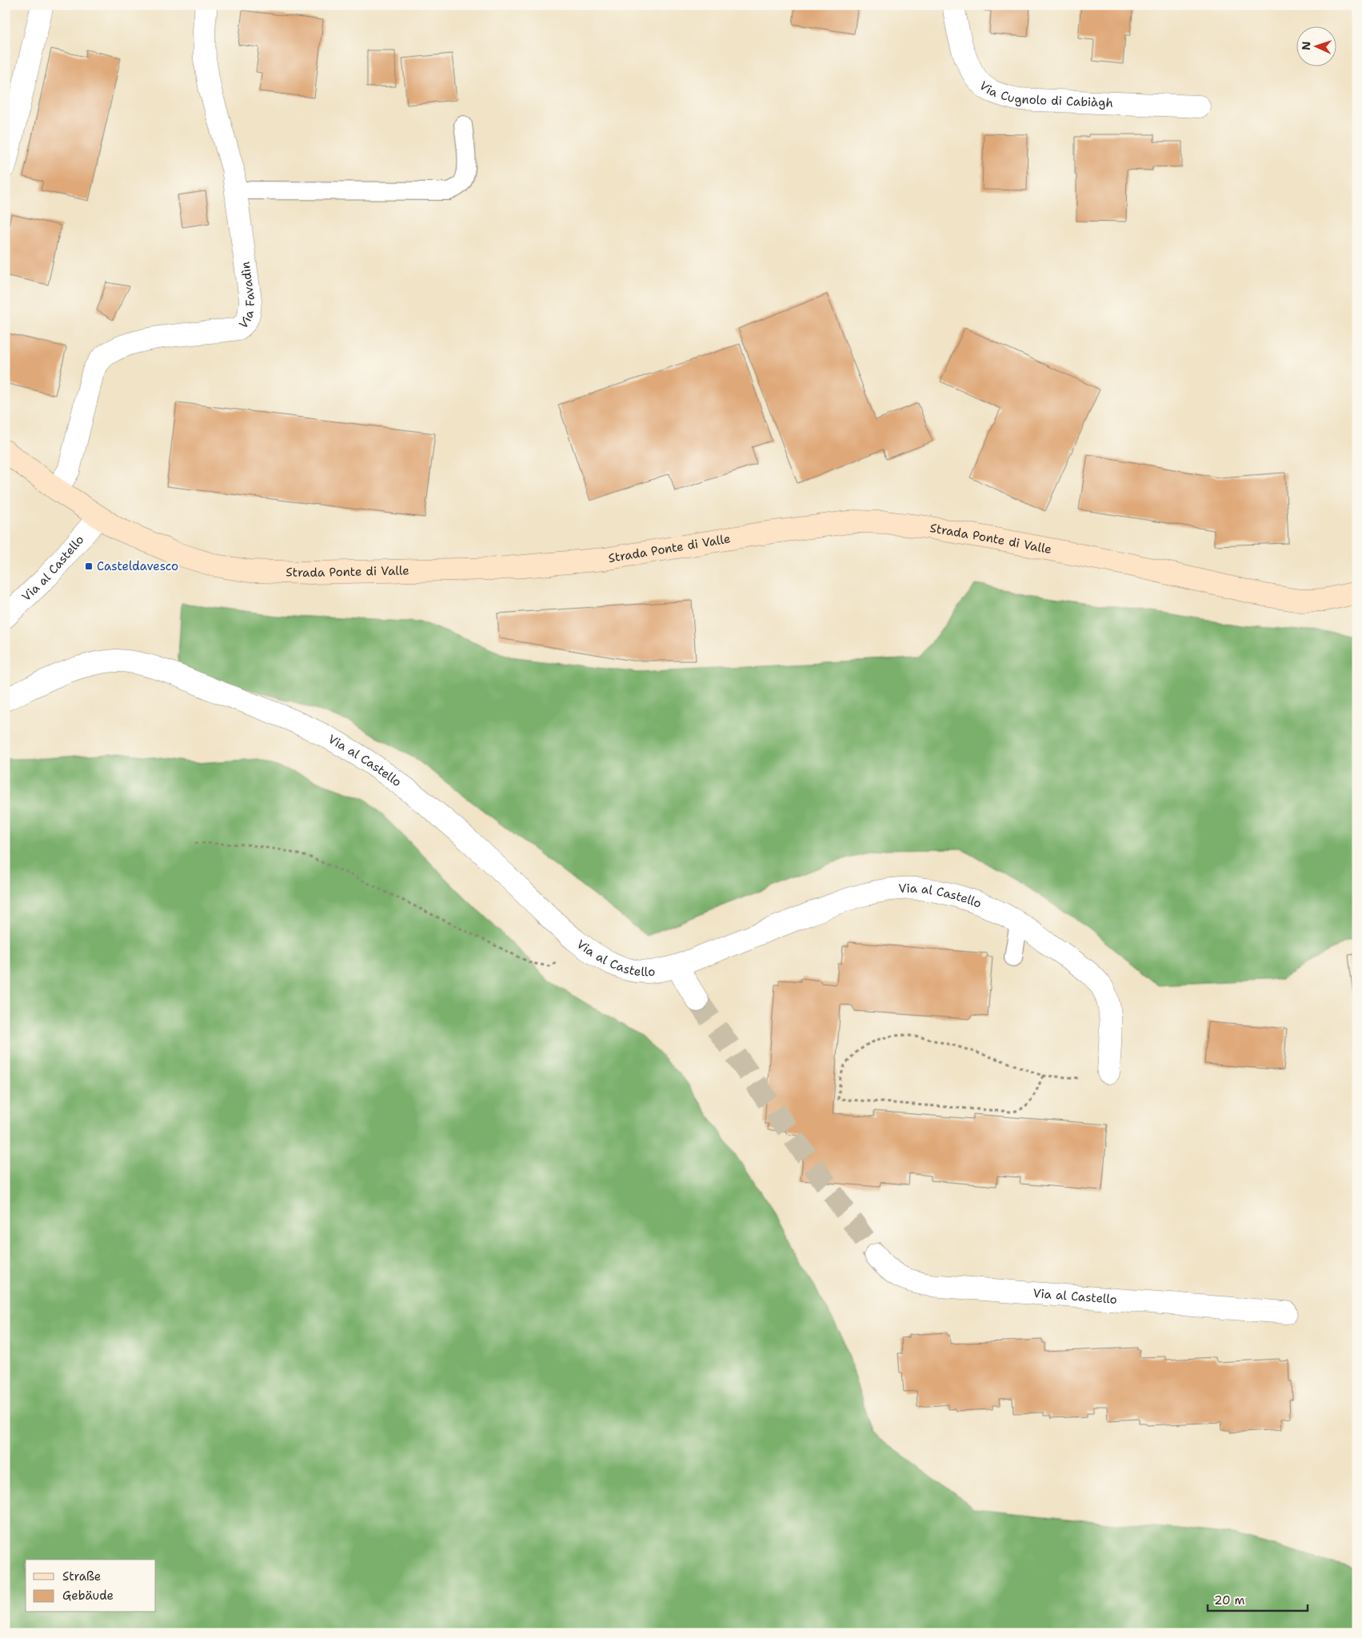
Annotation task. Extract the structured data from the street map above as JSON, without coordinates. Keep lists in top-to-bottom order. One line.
{"streets":{"street":["Via Cugnolo di Cabiàgh","Via Favadìn","Strada Ponte di Valle","Via al Castello"]},"crossings":[["Via Favadìn","Strada Ponte di Valle"],["Strada Ponte di Valle","Via al Castello"]],"places":{"transit":["Casteldavesco"]},"legend":["Straße","Gebäude"],"scale_bar":"20 m","north":"left"}
